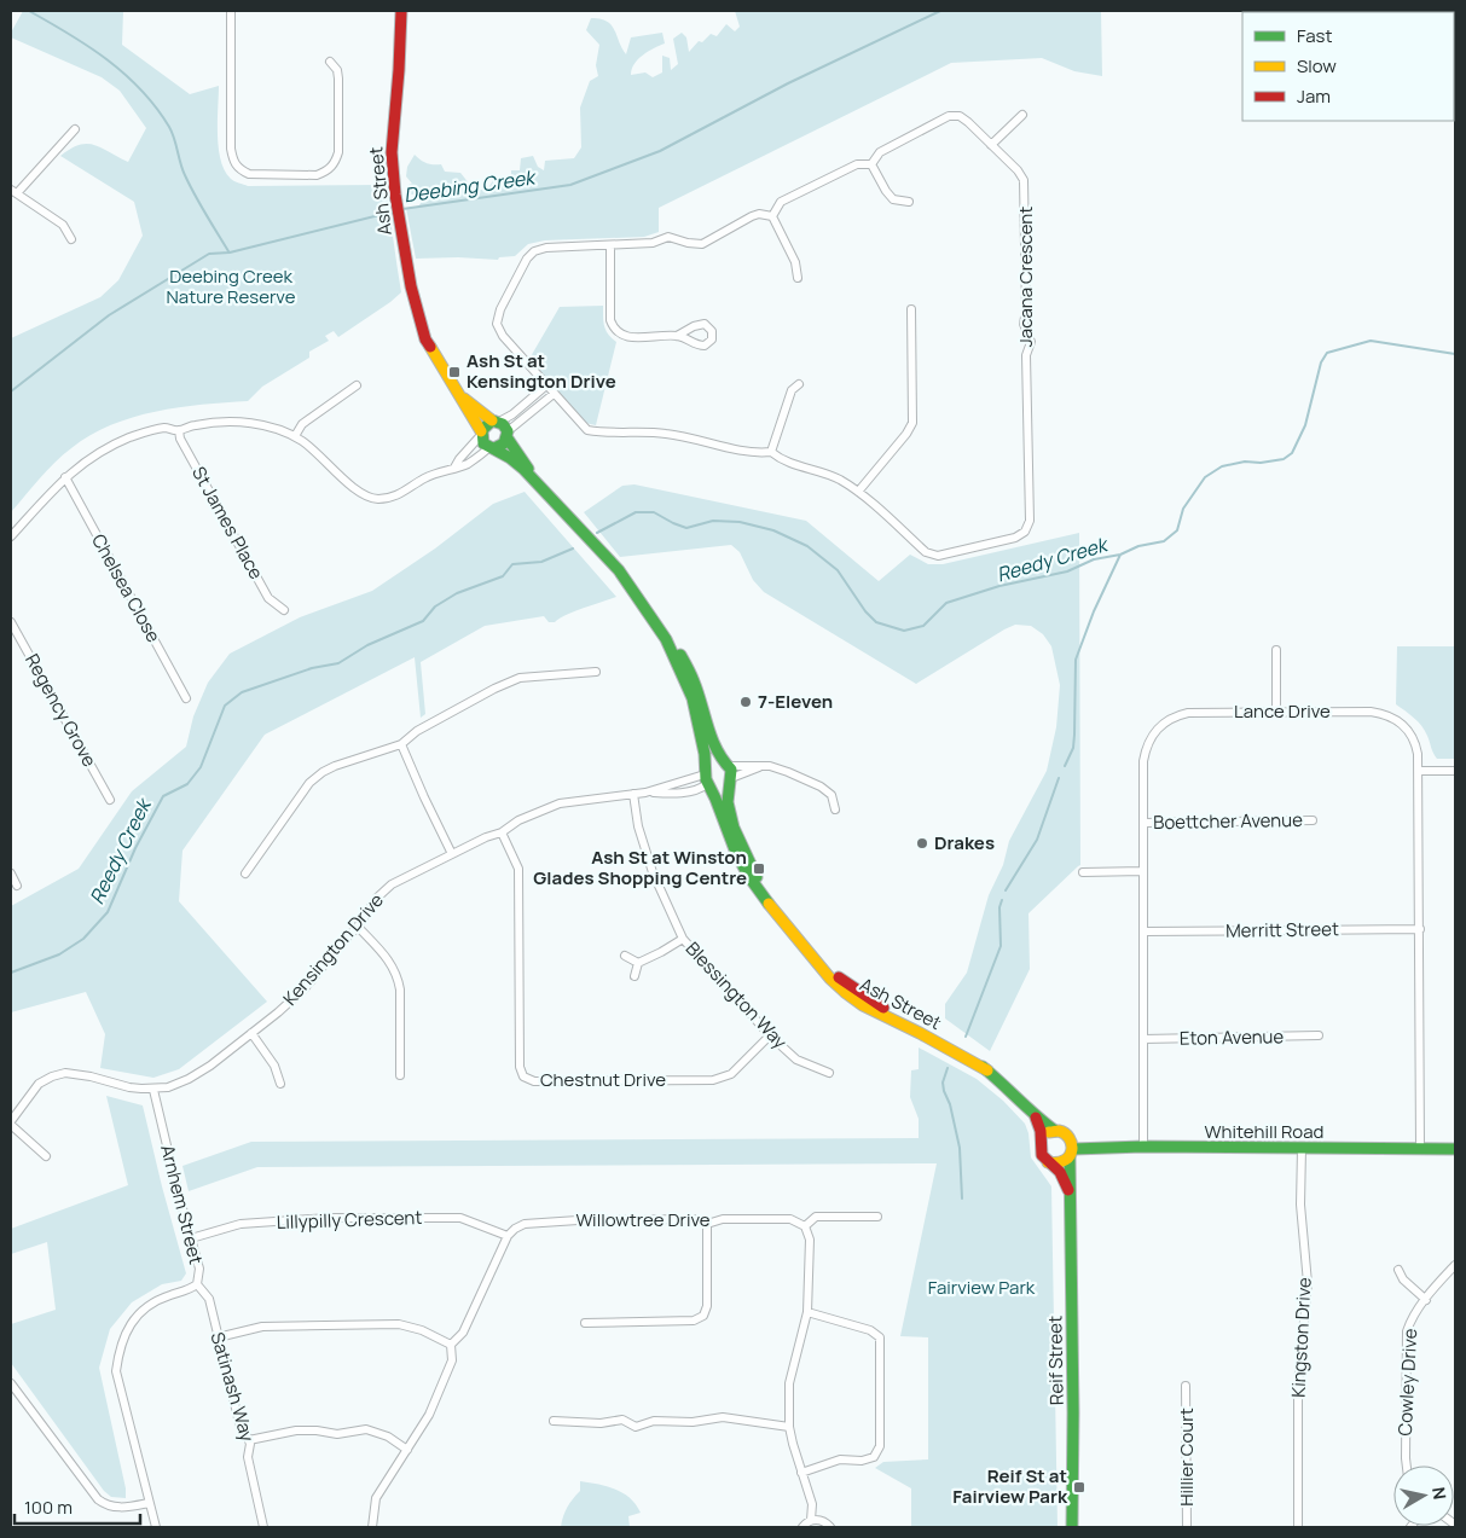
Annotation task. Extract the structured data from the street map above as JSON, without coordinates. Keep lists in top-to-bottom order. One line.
{"streets":{"main road":["Ash Street","Whitehill Road","Reif Street"],"street":["Jacana Crescent","St James Place","Chelsea Close","Regency Grove","Lance Drive","Boettcher Avenue","Merritt Street","Kensington Drive","Blessington Way","Eton Avenue","Chestnut Drive","Arnhem Street","Lillypilly Crescent","Willowtree Drive","Kingston Drive","Cowley Drive","Satinash Way","Hillier Court"]},"crossings":[["Ash Street","Kensington Drive"],["Ash Street","Whitehill Road"],["Ash Street","Reif Street"],["Lance Drive","Boettcher Avenue"],["Lance Drive","Merritt Street"],["Lance Drive","Eton Avenue"],["Lance Drive","Whitehill Road"],["Kensington Drive","Blessington Way"],["Kensington Drive","Chestnut Drive"],["Kensington Drive","Arnhem Street"],["Blessington Way","Chestnut Drive"],["Whitehill Road","Kingston Drive"],["Whitehill Road","Reif Street"],["Arnhem Street","Lillypilly Crescent"],["Arnhem Street","Satinash Way"],["Lillypilly Crescent","Willowtree Drive"]],"water":["Deebing Creek","Reedy Creek"],"parks":["Deebing Creek Nature Reserve","Fairview Park"],"places":{"transit":["Ash St at Kensington Drive","Ash St at Winston Glades Shopping Centre","Reif St at Fairview Park"],"other":["7-Eleven","Drakes"]},"legend":["Fast","Slow","Jam"],"scale_bar":"100 m","north":"right"}
